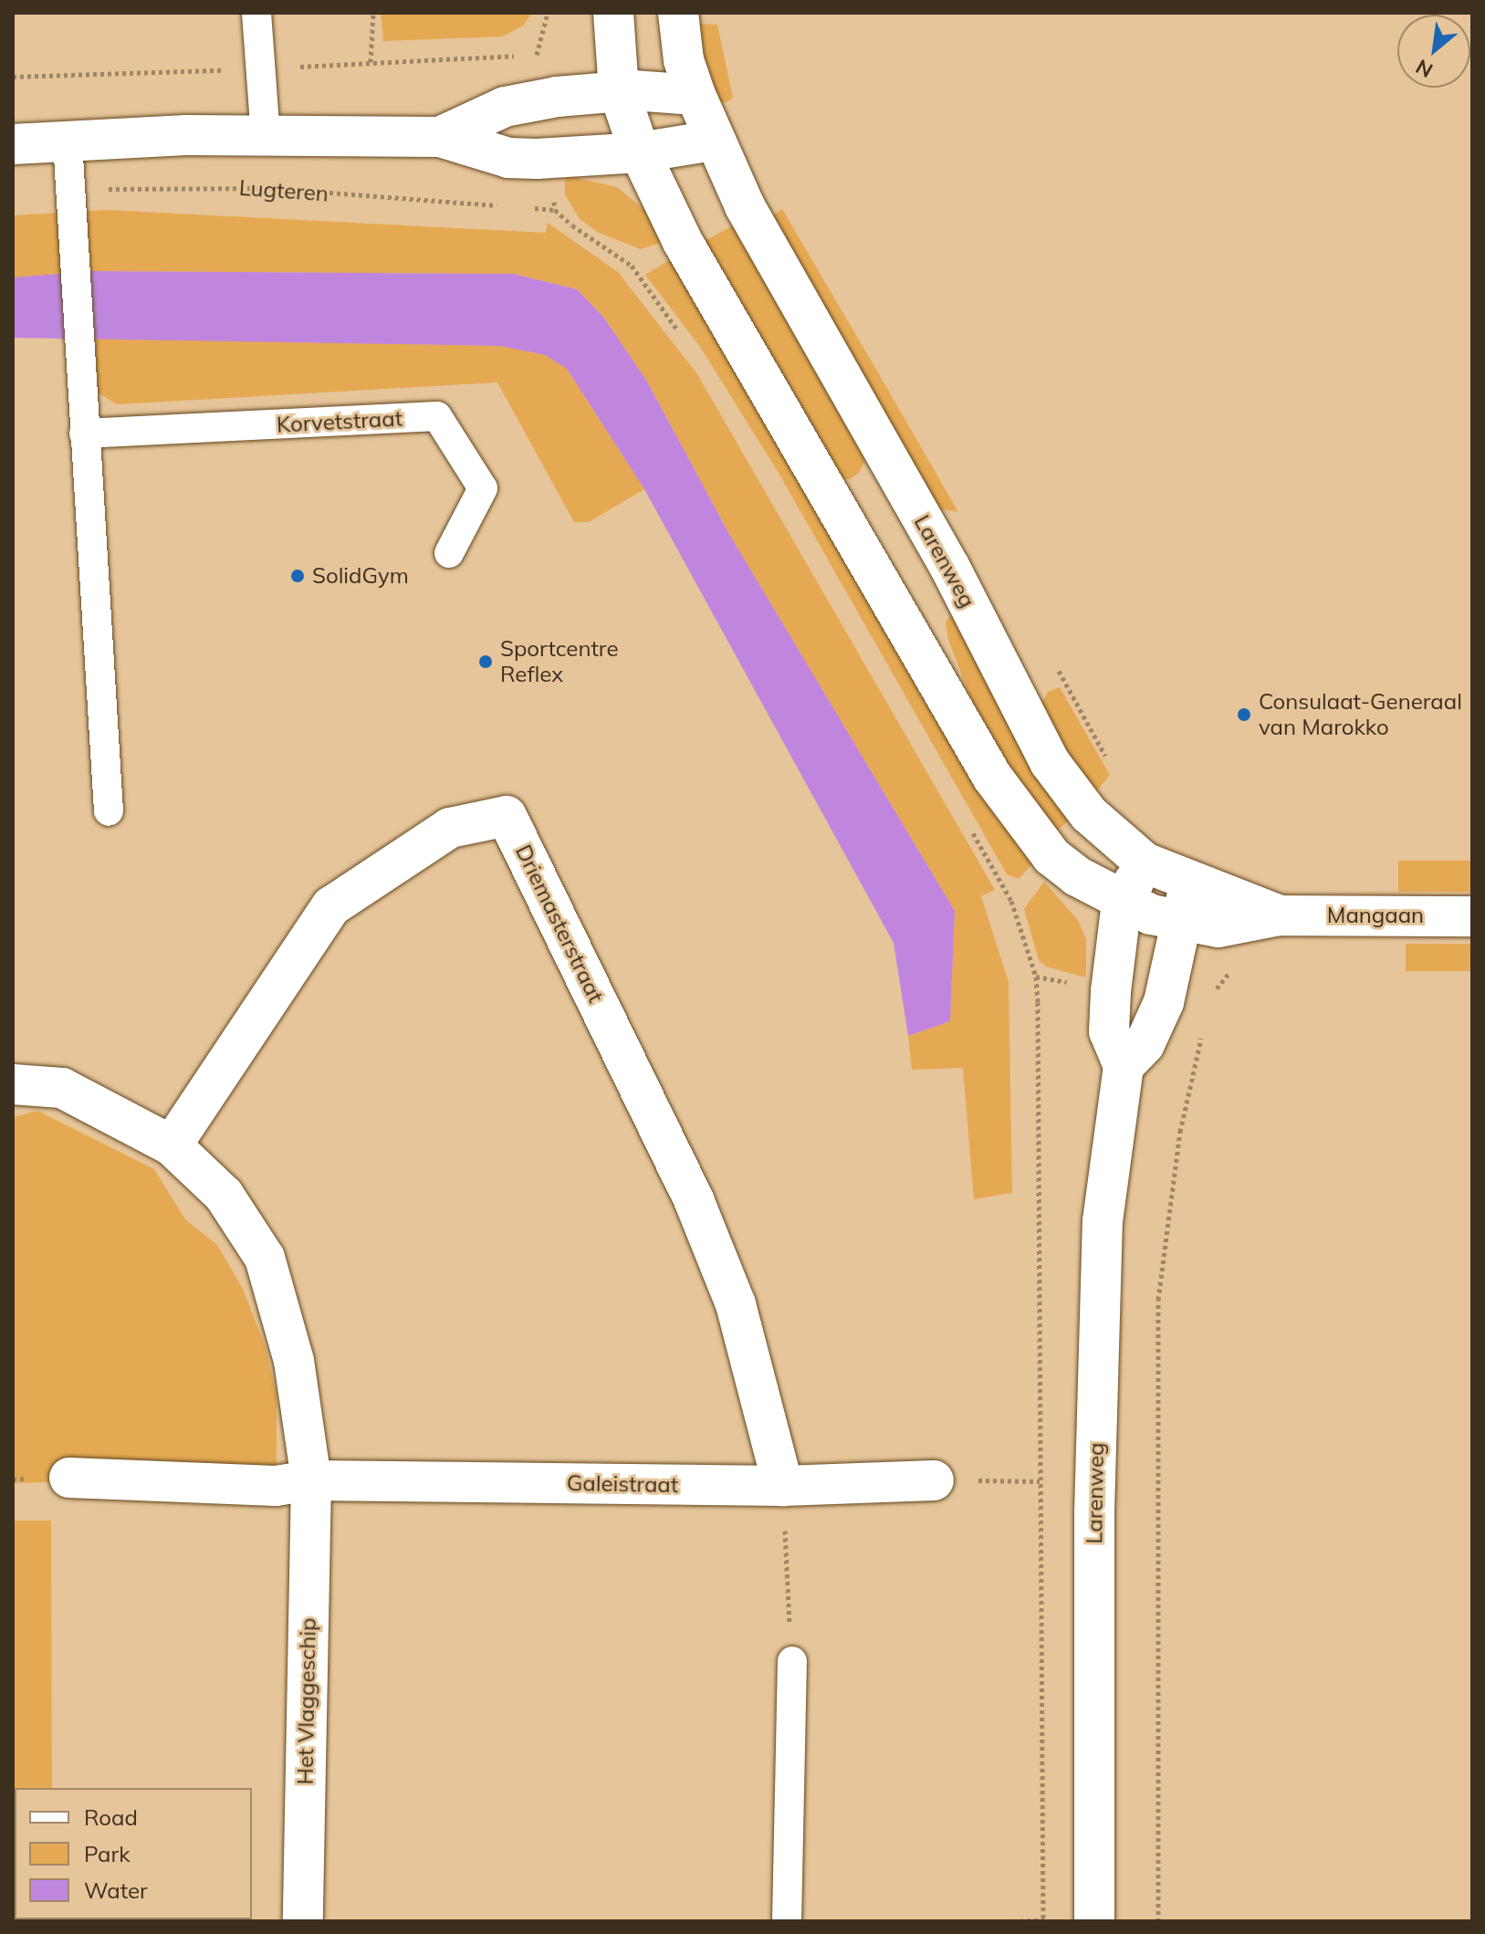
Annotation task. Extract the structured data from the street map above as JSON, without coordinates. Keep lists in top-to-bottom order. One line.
{"streets":{"street":["Larenweg","Mangaan","Driemasterstraat","Galeistraat","Het Vlaggeschip"],"lane":["Korvetstraat"],"path":["Lugteren"]},"crossings":[["Larenweg","Mangaan"],["Driemasterstraat","Galeistraat"],["Driemasterstraat","Het Vlaggeschip"],["Galeistraat","Het Vlaggeschip"]],"places":["SolidGym","Sportcentre Reflex","Consulaat-Generaal van Marokko"],"legend":["Road","Park","Water"],"north":"bottom left"}
